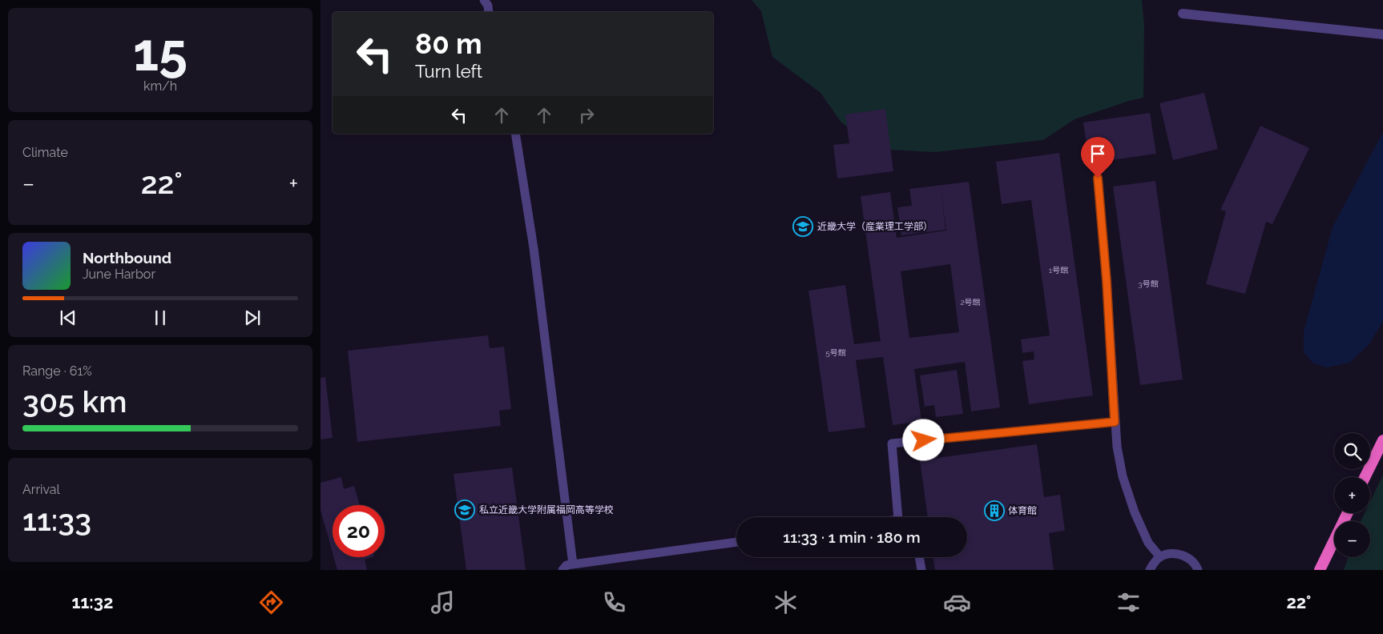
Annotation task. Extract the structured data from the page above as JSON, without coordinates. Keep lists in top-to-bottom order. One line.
{"places":{"school or university":["近畿大学（産業理工学部）","私立近畿大学附属福岡高等学校"],"building":["体育館"]},"house_numbers":["1号館","3号館","2号館","5号館"],"page":{"tile":[["15","km/h"],"Climate",["Range · 61%","305 km"],["Arrival","11:33"]],"turn":["80 m","Turn left"],"heat":["−","22°","+"],"song":["Northbound","June Harbor"],"map_buttons":["+","−"],"limit":"20","trip":"11:33 · 1 min · 180 m","tabs":["11:32","22°"]}}
